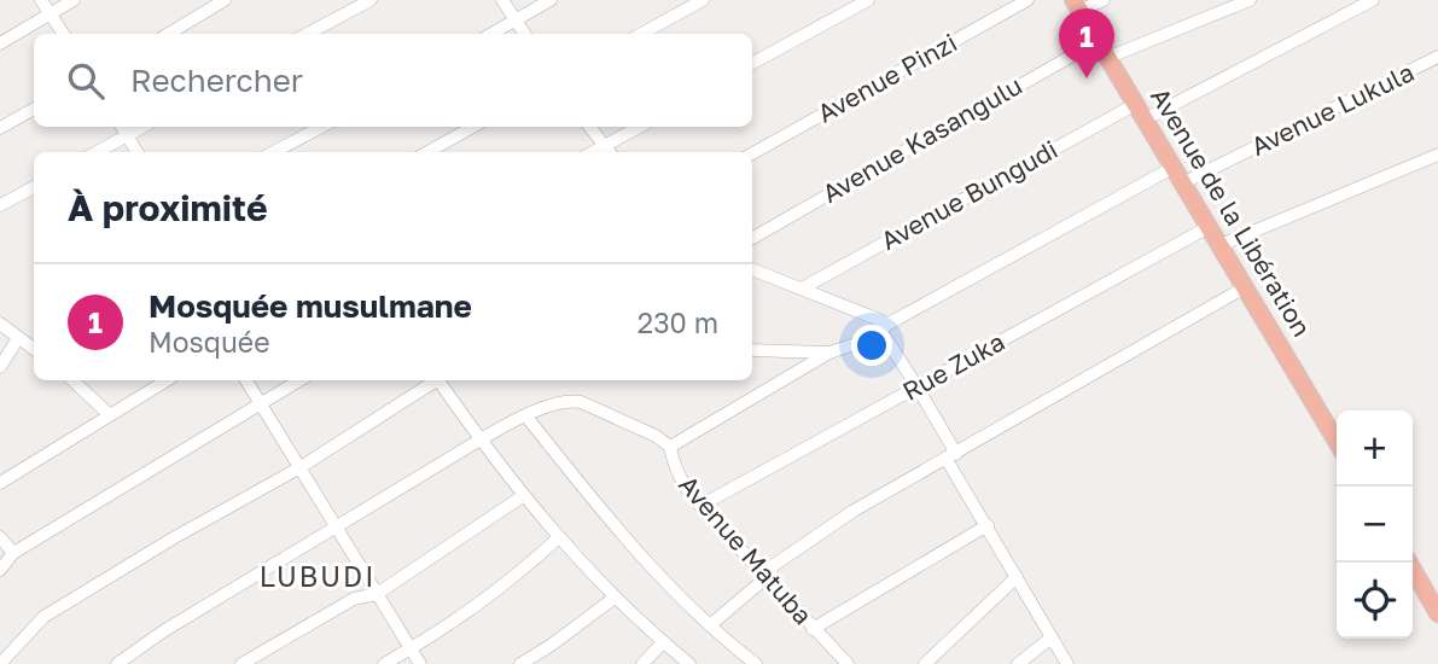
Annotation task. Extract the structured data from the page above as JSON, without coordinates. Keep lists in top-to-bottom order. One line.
{"streets":{"highway":["Avenue de la Libération"],"street":["Avenue Pinzi","Avenue Lukula","Avenue Kasangulu","Avenue Bungudi","Rue Zuka","Avenue Matuba"]},"crossings":[["Avenue Lukula","Avenue de la Libération"],["Avenue Kasangulu","Avenue de la Libération"],["Avenue Bungudi","Avenue de la Libération"],["Avenue de la Libération","Rue Zuka"],["Rue Zuka","Avenue Matuba"]],"districts":["LUBUDI"],"page":{"pins":"1","search":"Rechercher","heading":"À proximité","list":[{"mark":"1","name":"Mosquée musulmane","note":"Mosquée","value":"230 m"}],"map_buttons":["+","−"]}}
